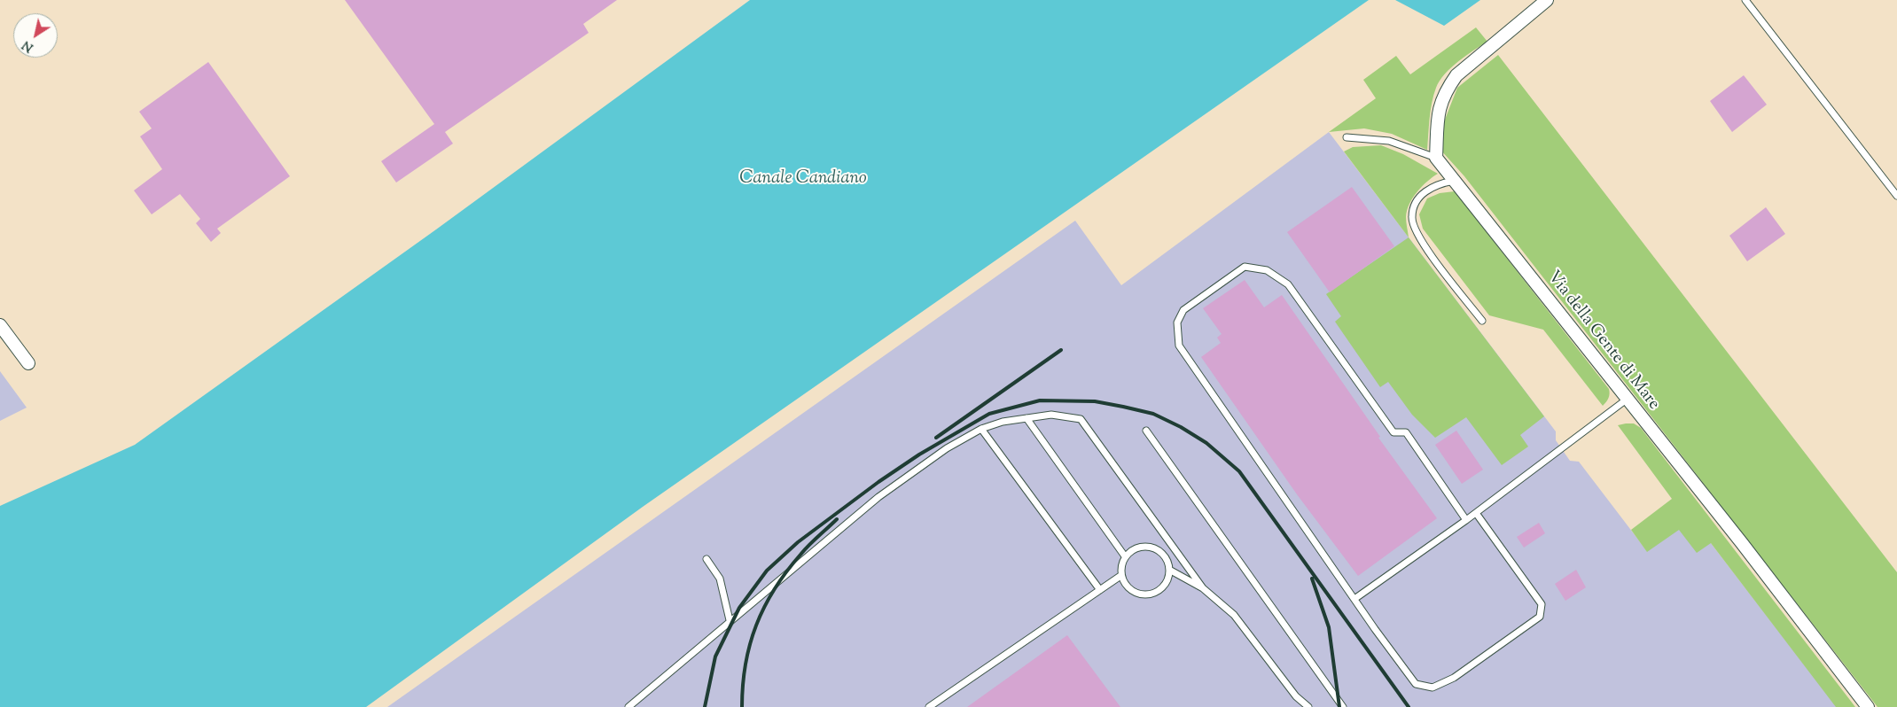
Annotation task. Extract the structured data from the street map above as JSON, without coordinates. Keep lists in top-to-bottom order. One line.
{"streets":{"street":["Via della Gente di Mare"]},"water":["Canale Candiano"],"north":"bottom left"}
